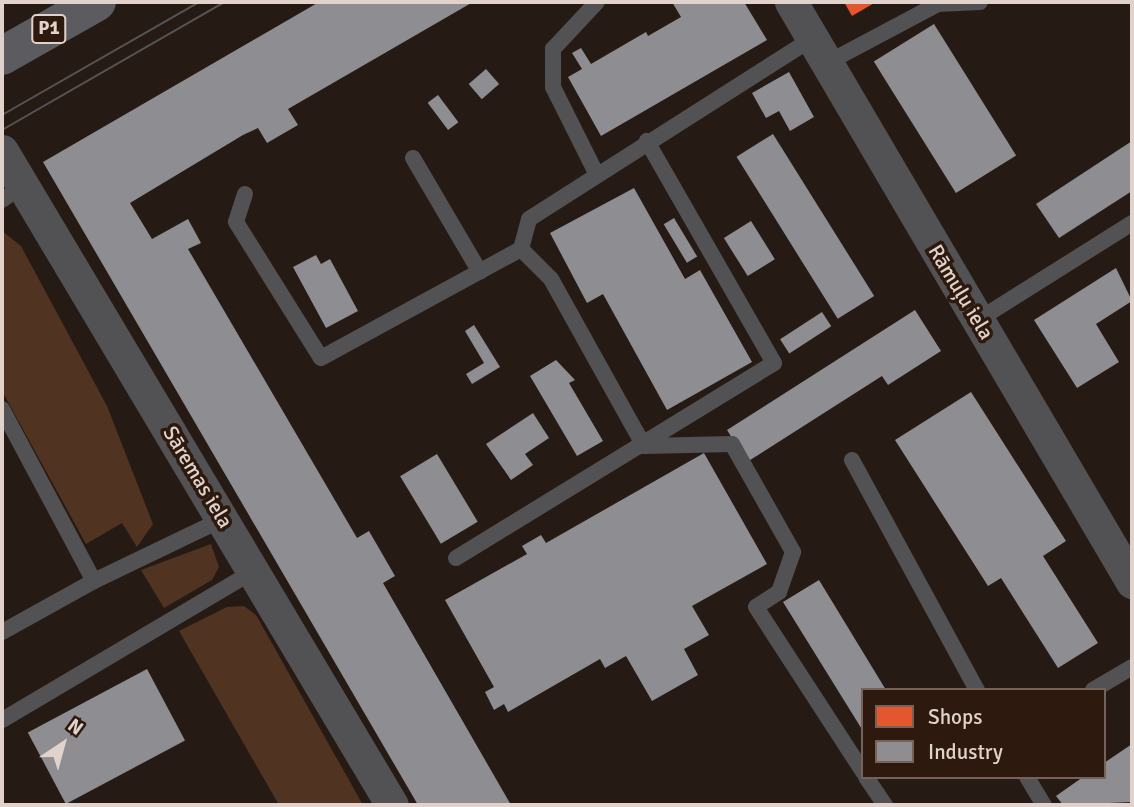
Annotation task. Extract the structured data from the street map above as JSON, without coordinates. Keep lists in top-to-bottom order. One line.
{"streets":{"main road":["P1"],"street":["Rāmuļu iela","Sāremas iela"]},"legend":["Shops","Industry"],"north":"top right"}
